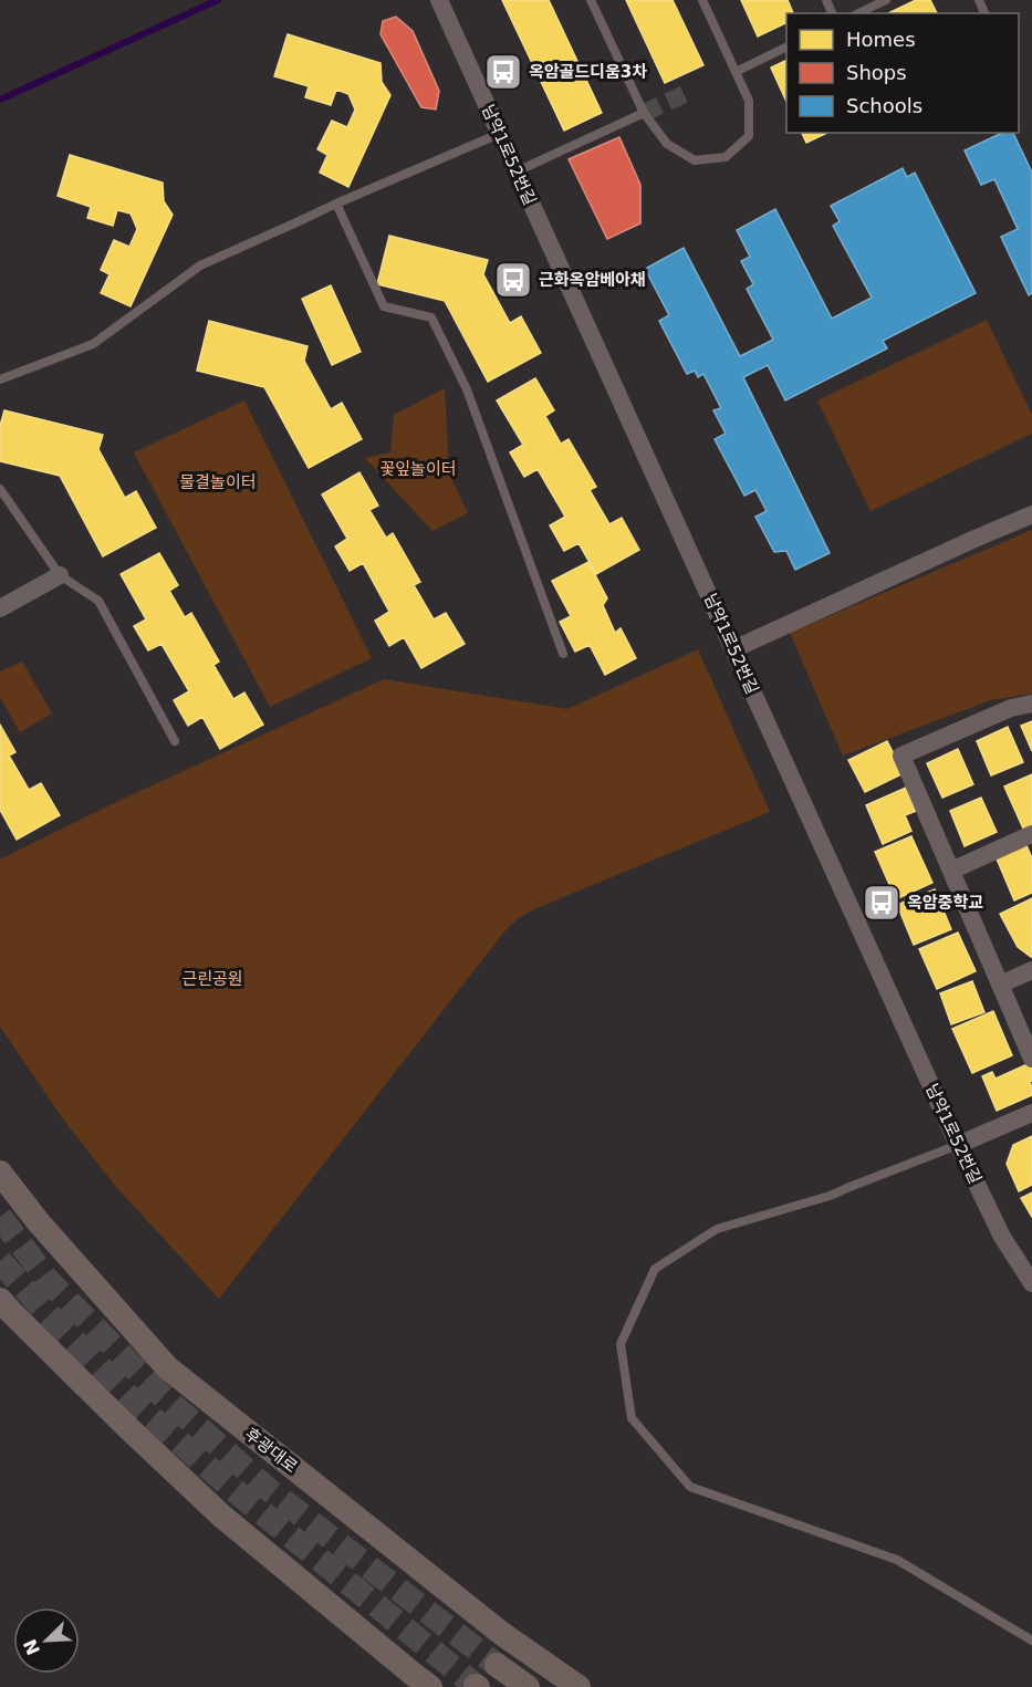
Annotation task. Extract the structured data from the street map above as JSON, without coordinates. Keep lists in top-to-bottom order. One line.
{"streets":{"street":["남악1로52번길","후광대로"]},"parks":["꽃잎놀이터","물결놀이터","근린공원"],"places":{"bus stop":["옥암골드디움3차","근화옥암베아채","옥암중학교"]},"legend":["Homes","Shops","Schools"],"north":"bottom left"}
